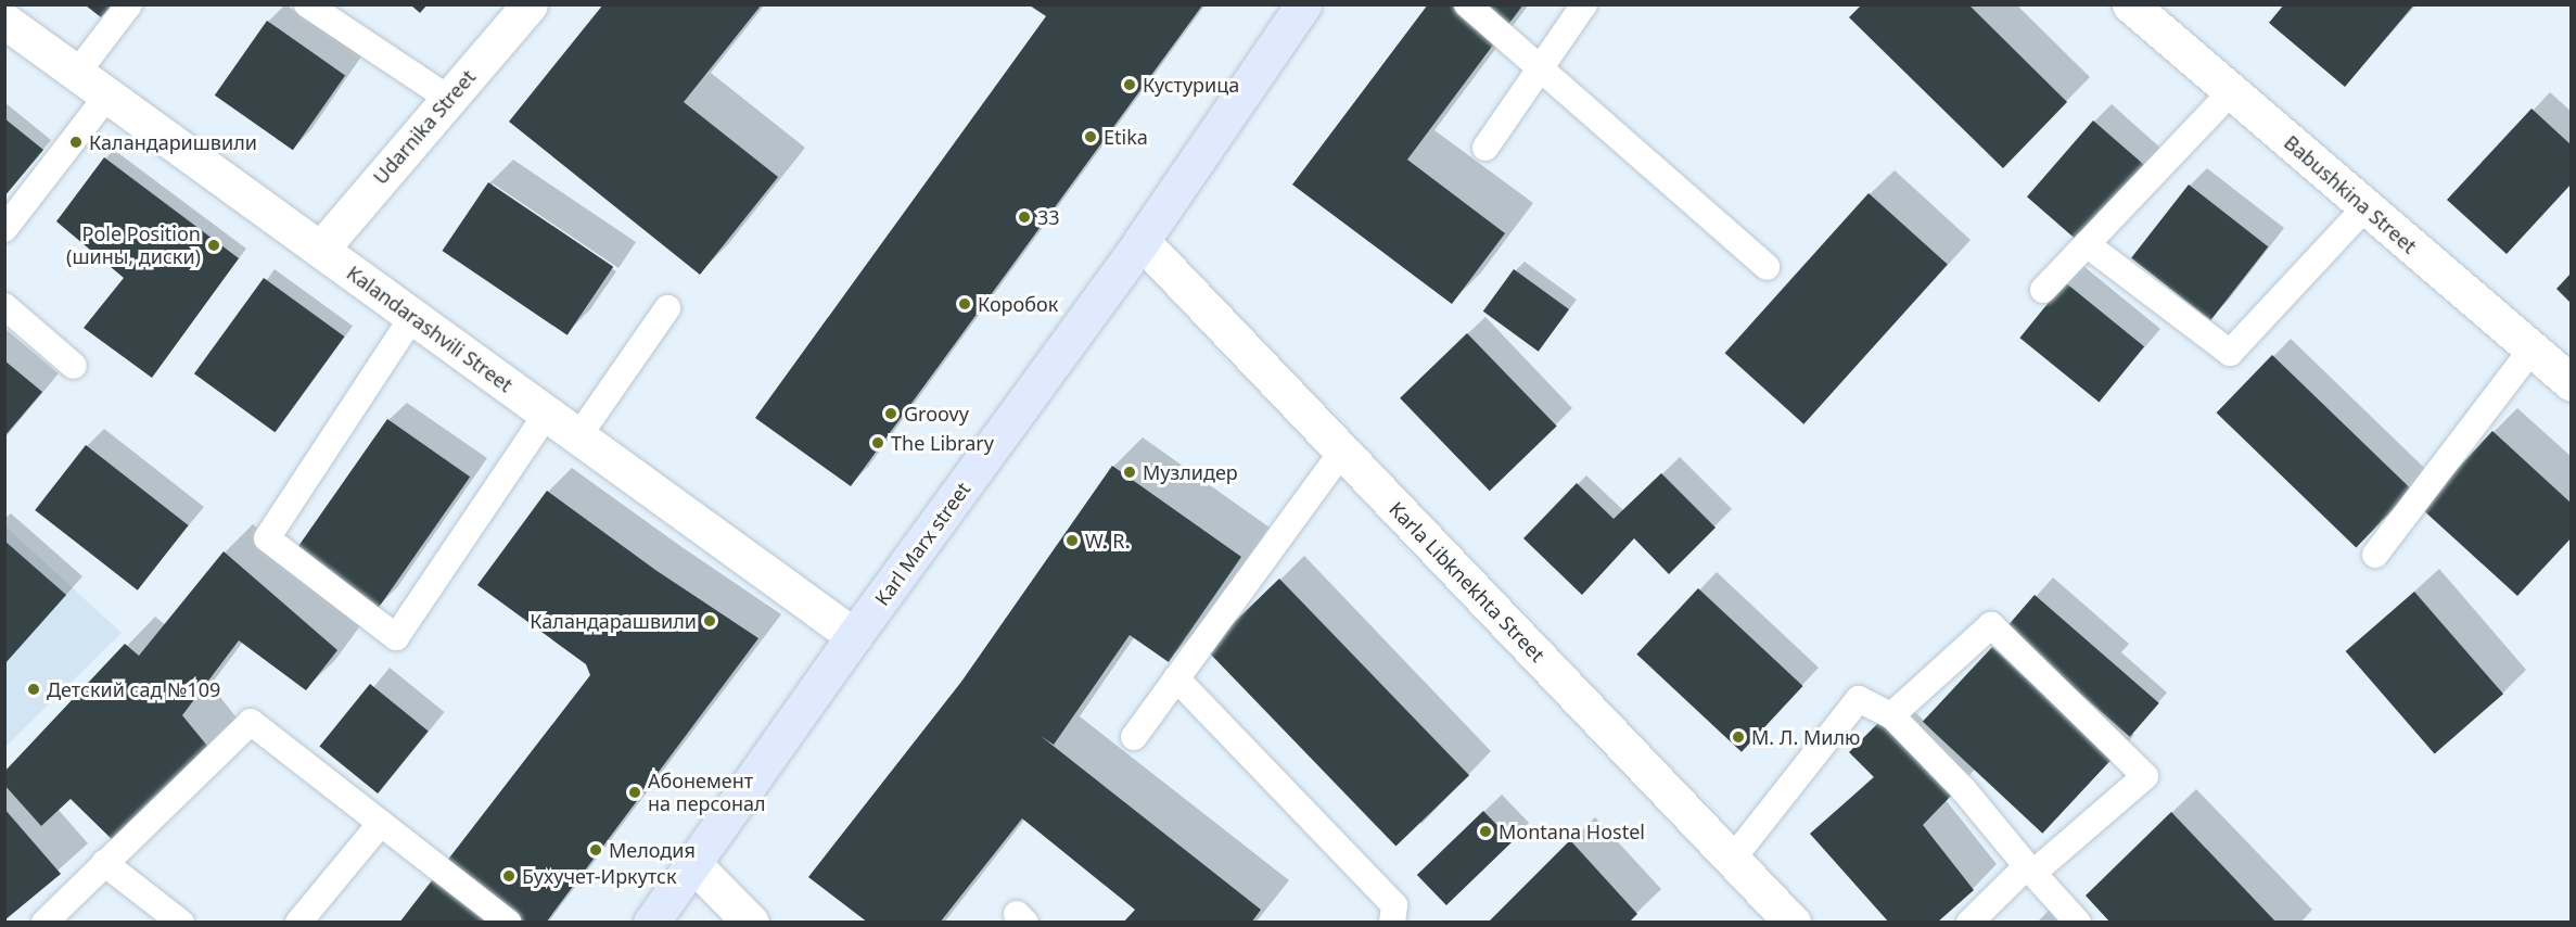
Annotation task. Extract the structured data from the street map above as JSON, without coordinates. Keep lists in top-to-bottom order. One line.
{"streets":{"main road":["Karl Marx street"],"street":["Udarnika Street","Babushkina Street","Kalandarashvili Street","Karla Libknekhta Street"]},"crossings":[["Udarnika Street","Kalandarashvili Street"],["Kalandarashvili Street","Karl Marx street"],["Karl Marx street","Karla Libknekhta Street"]],"places":["Кустурица","Etika","Каландаришвили","33","Pole Position (шины, диски)","Коробок","Groovy","The Library","Музлидер","W. R.","Каландарашвили","Детский сад №109","М. Л. Милю","Абонемент на персонал","Montana Hostel","Мелодия","Бухучет-Иркутск"]}
